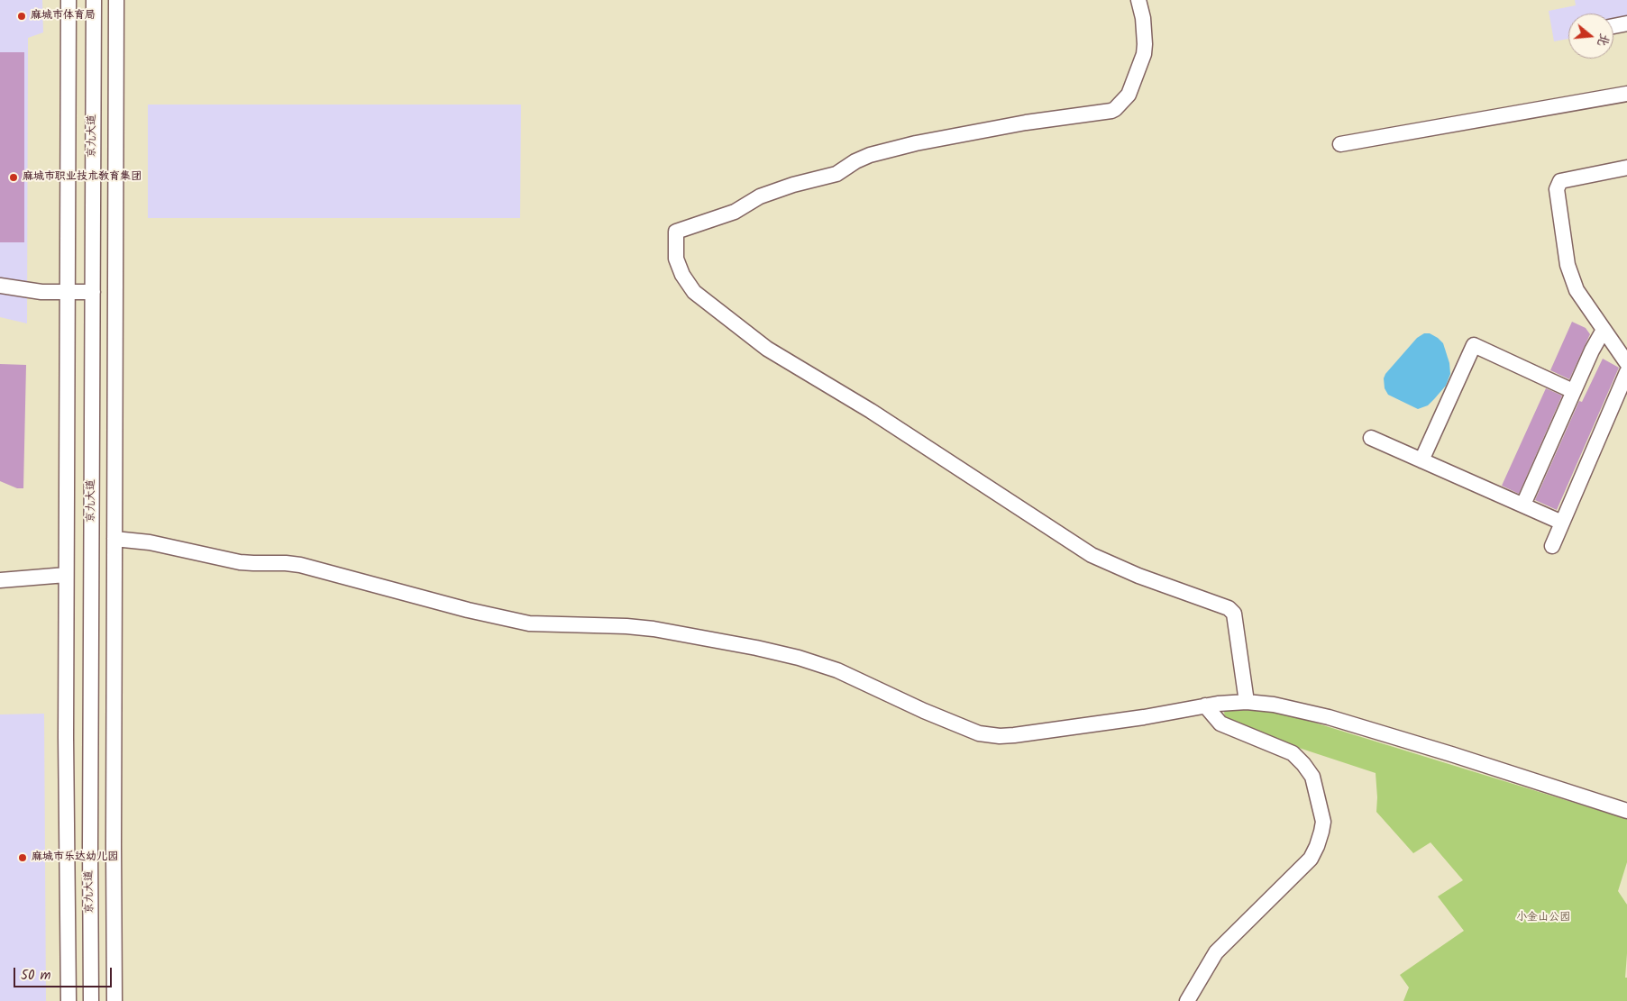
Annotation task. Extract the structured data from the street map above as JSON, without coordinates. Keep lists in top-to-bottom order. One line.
{"streets":{"street":["京九大道"]},"parks":["小金山公园"],"places":["麻城市体育局","麻城市职业技术教育集团","麻城市乐达幼儿园"],"scale_bar":"50 m","north":"right"}
